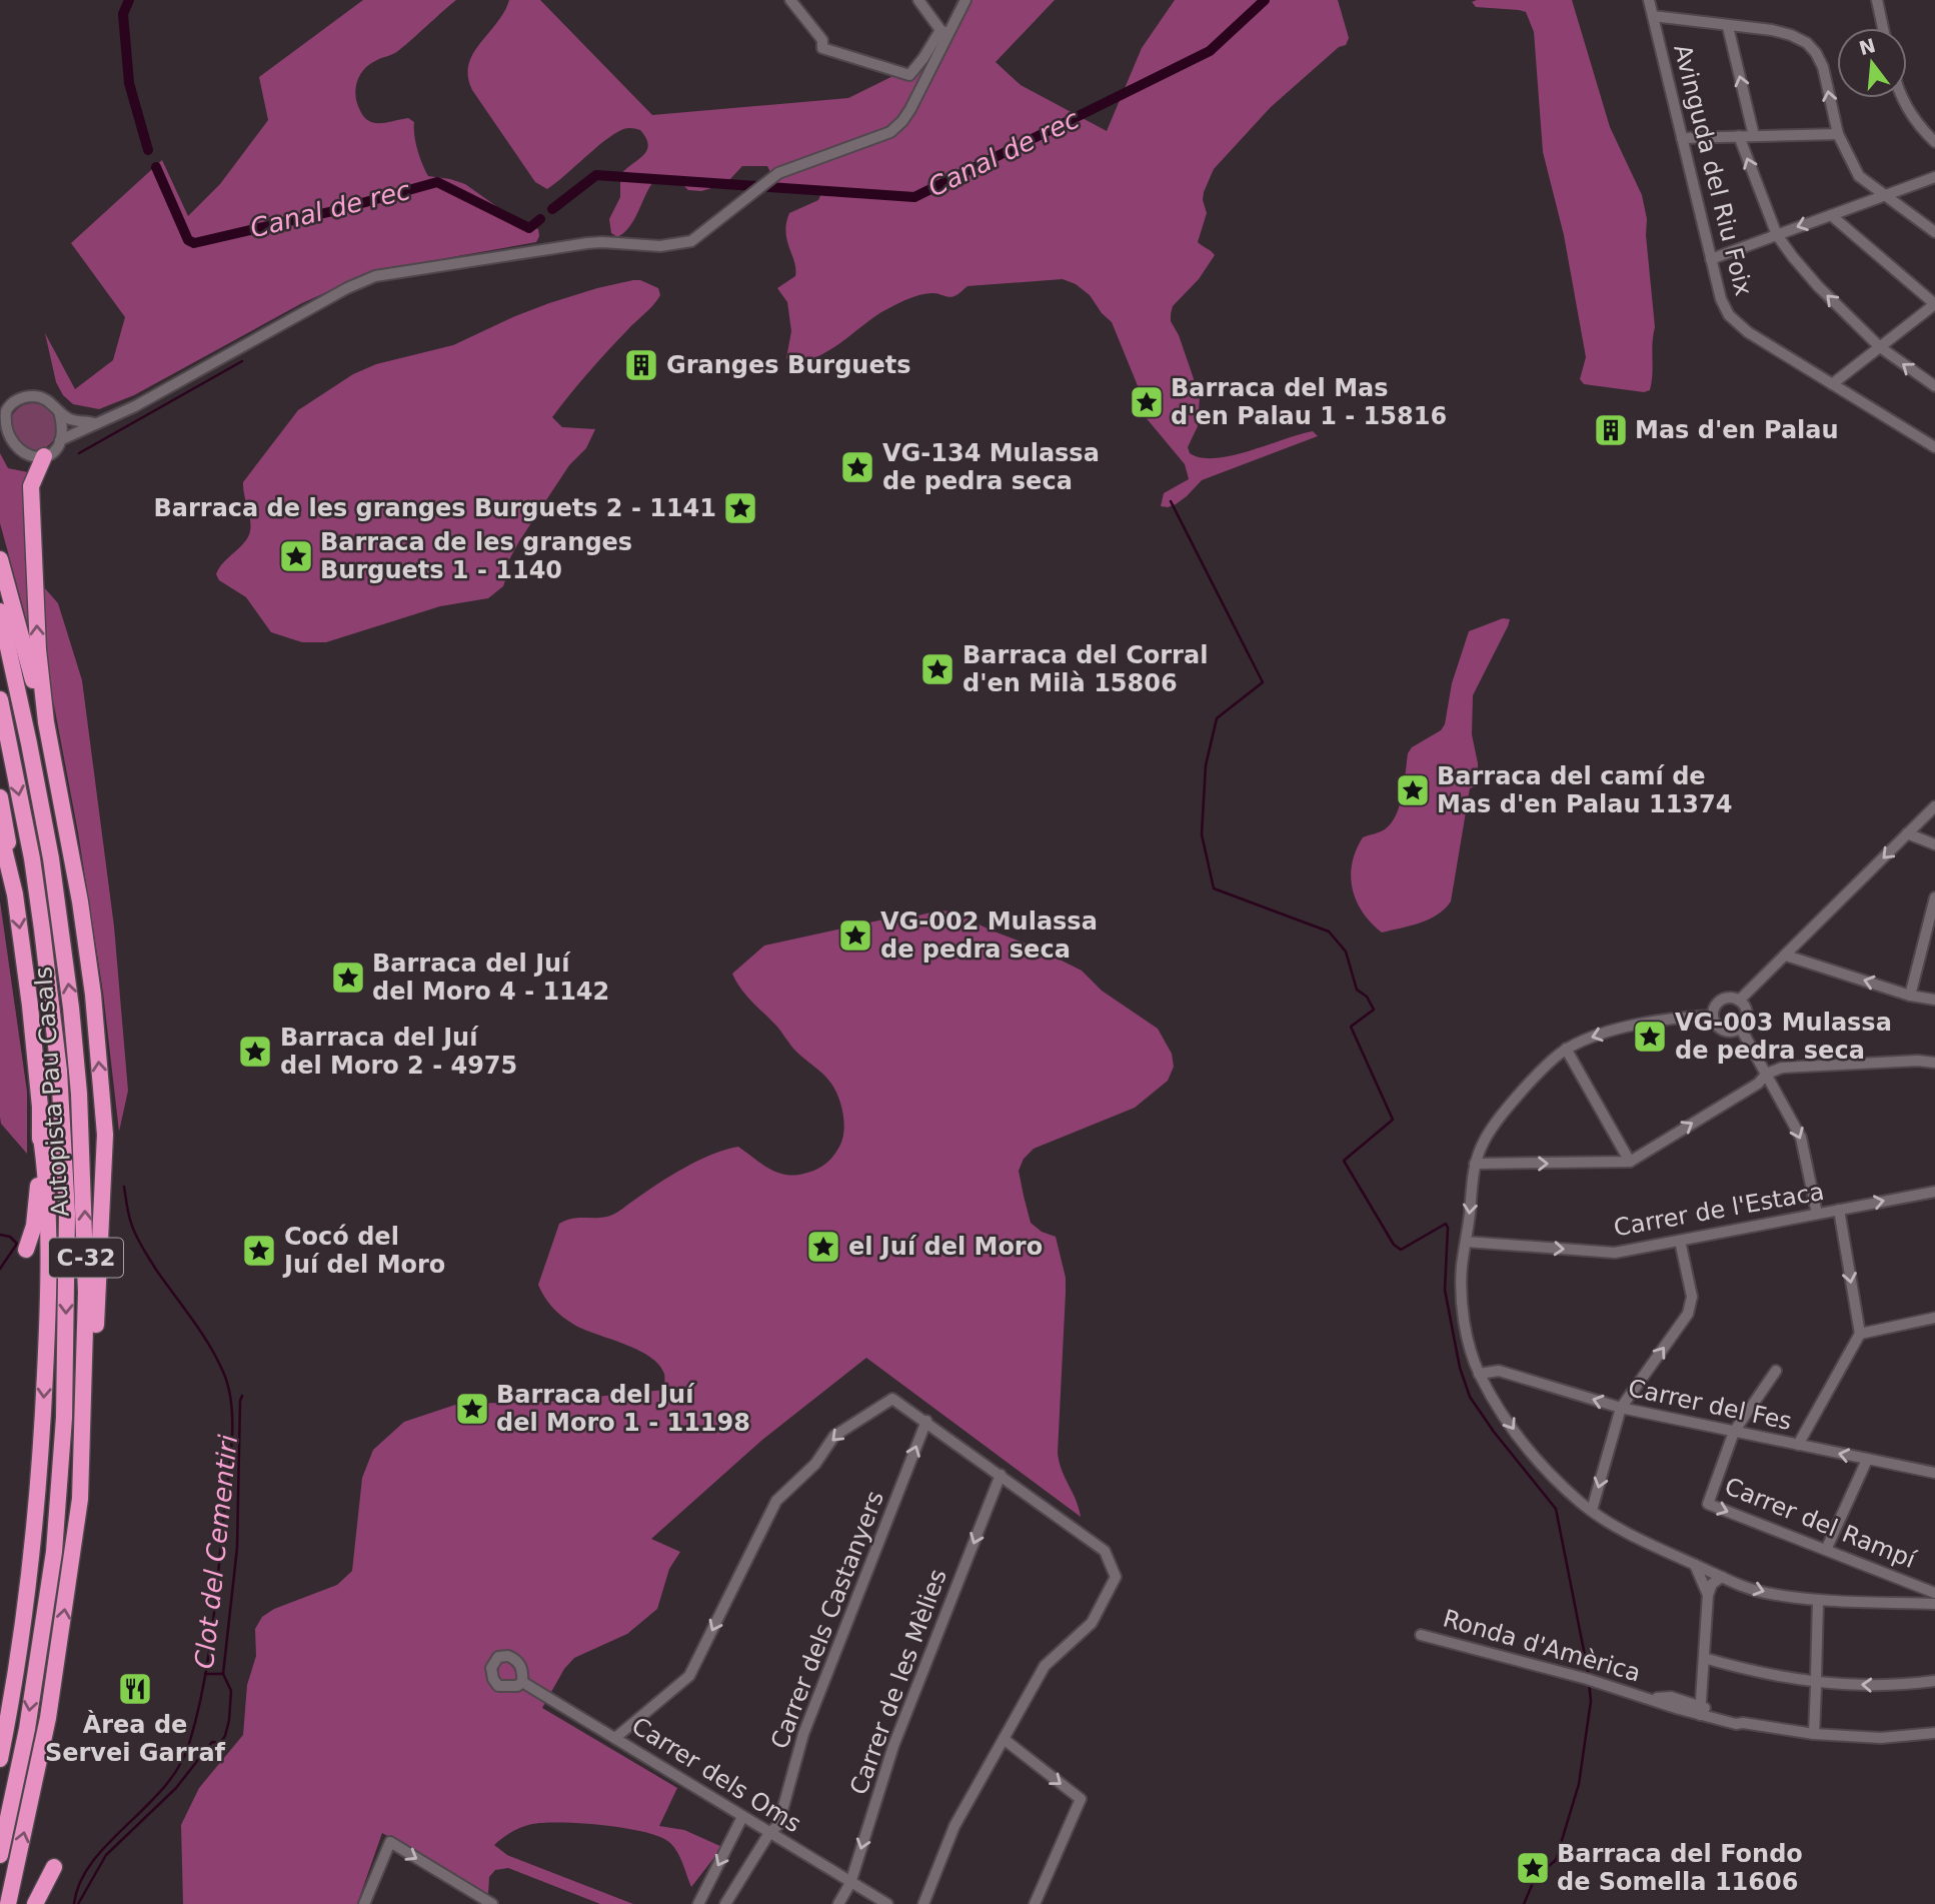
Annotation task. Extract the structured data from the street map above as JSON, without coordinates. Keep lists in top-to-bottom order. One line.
{"streets":{"highway":["Autopista Pau Casals","C-32"],"street":["Avinguda del Riu Foix","Carrer de l'Estaca","Carrer del Fes","Carrer del Rampí","Carrer dels Castanyers","Ronda d'Amèrica","Carrer de les Mèlies","Carrer dels Oms"]},"crossings":[["Carrer del Fes","Carrer del Rampí"],["Carrer dels Castanyers","Carrer dels Oms"],["Carrer de les Mèlies","Carrer dels Oms"]],"one_way":["Carrer del Fes","Carrer dels Castanyers"],"water":["Canal de rec","Clot del Cementiri"],"places":{"building":["Granges Burguets","Mas d'en Palau"],"place":["Barraca del Mas d'en Palau 1 - 15816","VG-134 Mulassa de pedra seca","Barraca de les granges Burguets 2 - 1141","Barraca de les granges Burguets 1 - 1140","Barraca del Corral d'en Milà 15806","Barraca del camí de Mas d'en Palau 11374","VG-002 Mulassa de pedra seca","Barraca del Juí del Moro 4 - 1142","VG-003 Mulassa de pedra seca","Barraca del Juí del Moro 2 - 4975","el Juí del Moro","Cocó del Juí del Moro","Barraca del Juí del Moro 1 - 11198","Barraca del Fondo de Somella 11606"],"restaurant":["Àrea de Servei Garraf"]},"north":"top"}
